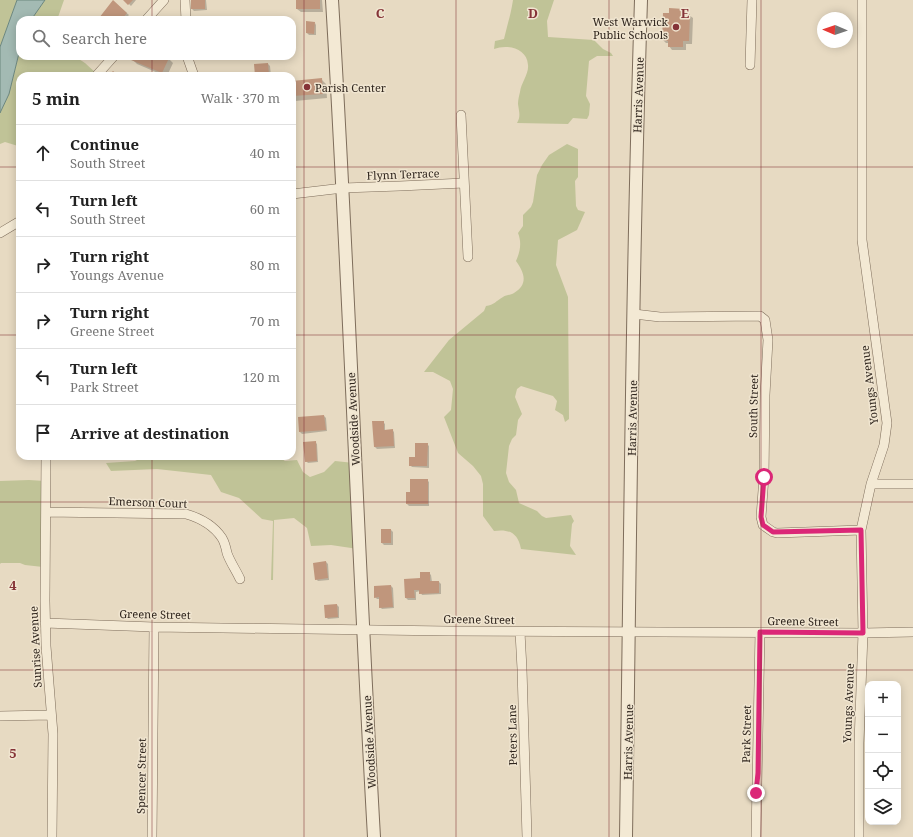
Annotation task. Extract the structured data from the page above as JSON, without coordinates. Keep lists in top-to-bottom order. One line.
{"streets":{"street":["Harris Avenue","Flynn Terrace","Youngs Avenue","South Street","Woodside Avenue","Emerson Court","Greene Street","Sunrise Avenue","Park Street","Peters Lane","Spencer Street"]},"crossings":[["Harris Avenue","South Street"],["Harris Avenue","Greene Street"],["Flynn Terrace","Woodside Avenue"],["Youngs Avenue","South Street"],["Youngs Avenue","Greene Street"],["Woodside Avenue","Greene Street"],["Emerson Court","Sunrise Avenue"],["Greene Street","Sunrise Avenue"],["Greene Street","Park Street"],["Greene Street","Peters Lane"],["Greene Street","Spencer Street"]],"places":["West Warwick Public Schools","Parish Center"],"north":"left","page":{"search":"Search here","heading":["5 min","Walk · 370 m"],"list":[["Continue","South Street","40 m"],["Turn left","South Street","60 m"],["Turn right","Youngs Avenue","80 m"],["Turn right","Greene Street","70 m"],["Turn left","Park Street","120 m"],"Arrive at destination"],"map_buttons":["+","−"]},"grid":{"columns":["C","D","E"],"rows":["4","5"]}}
